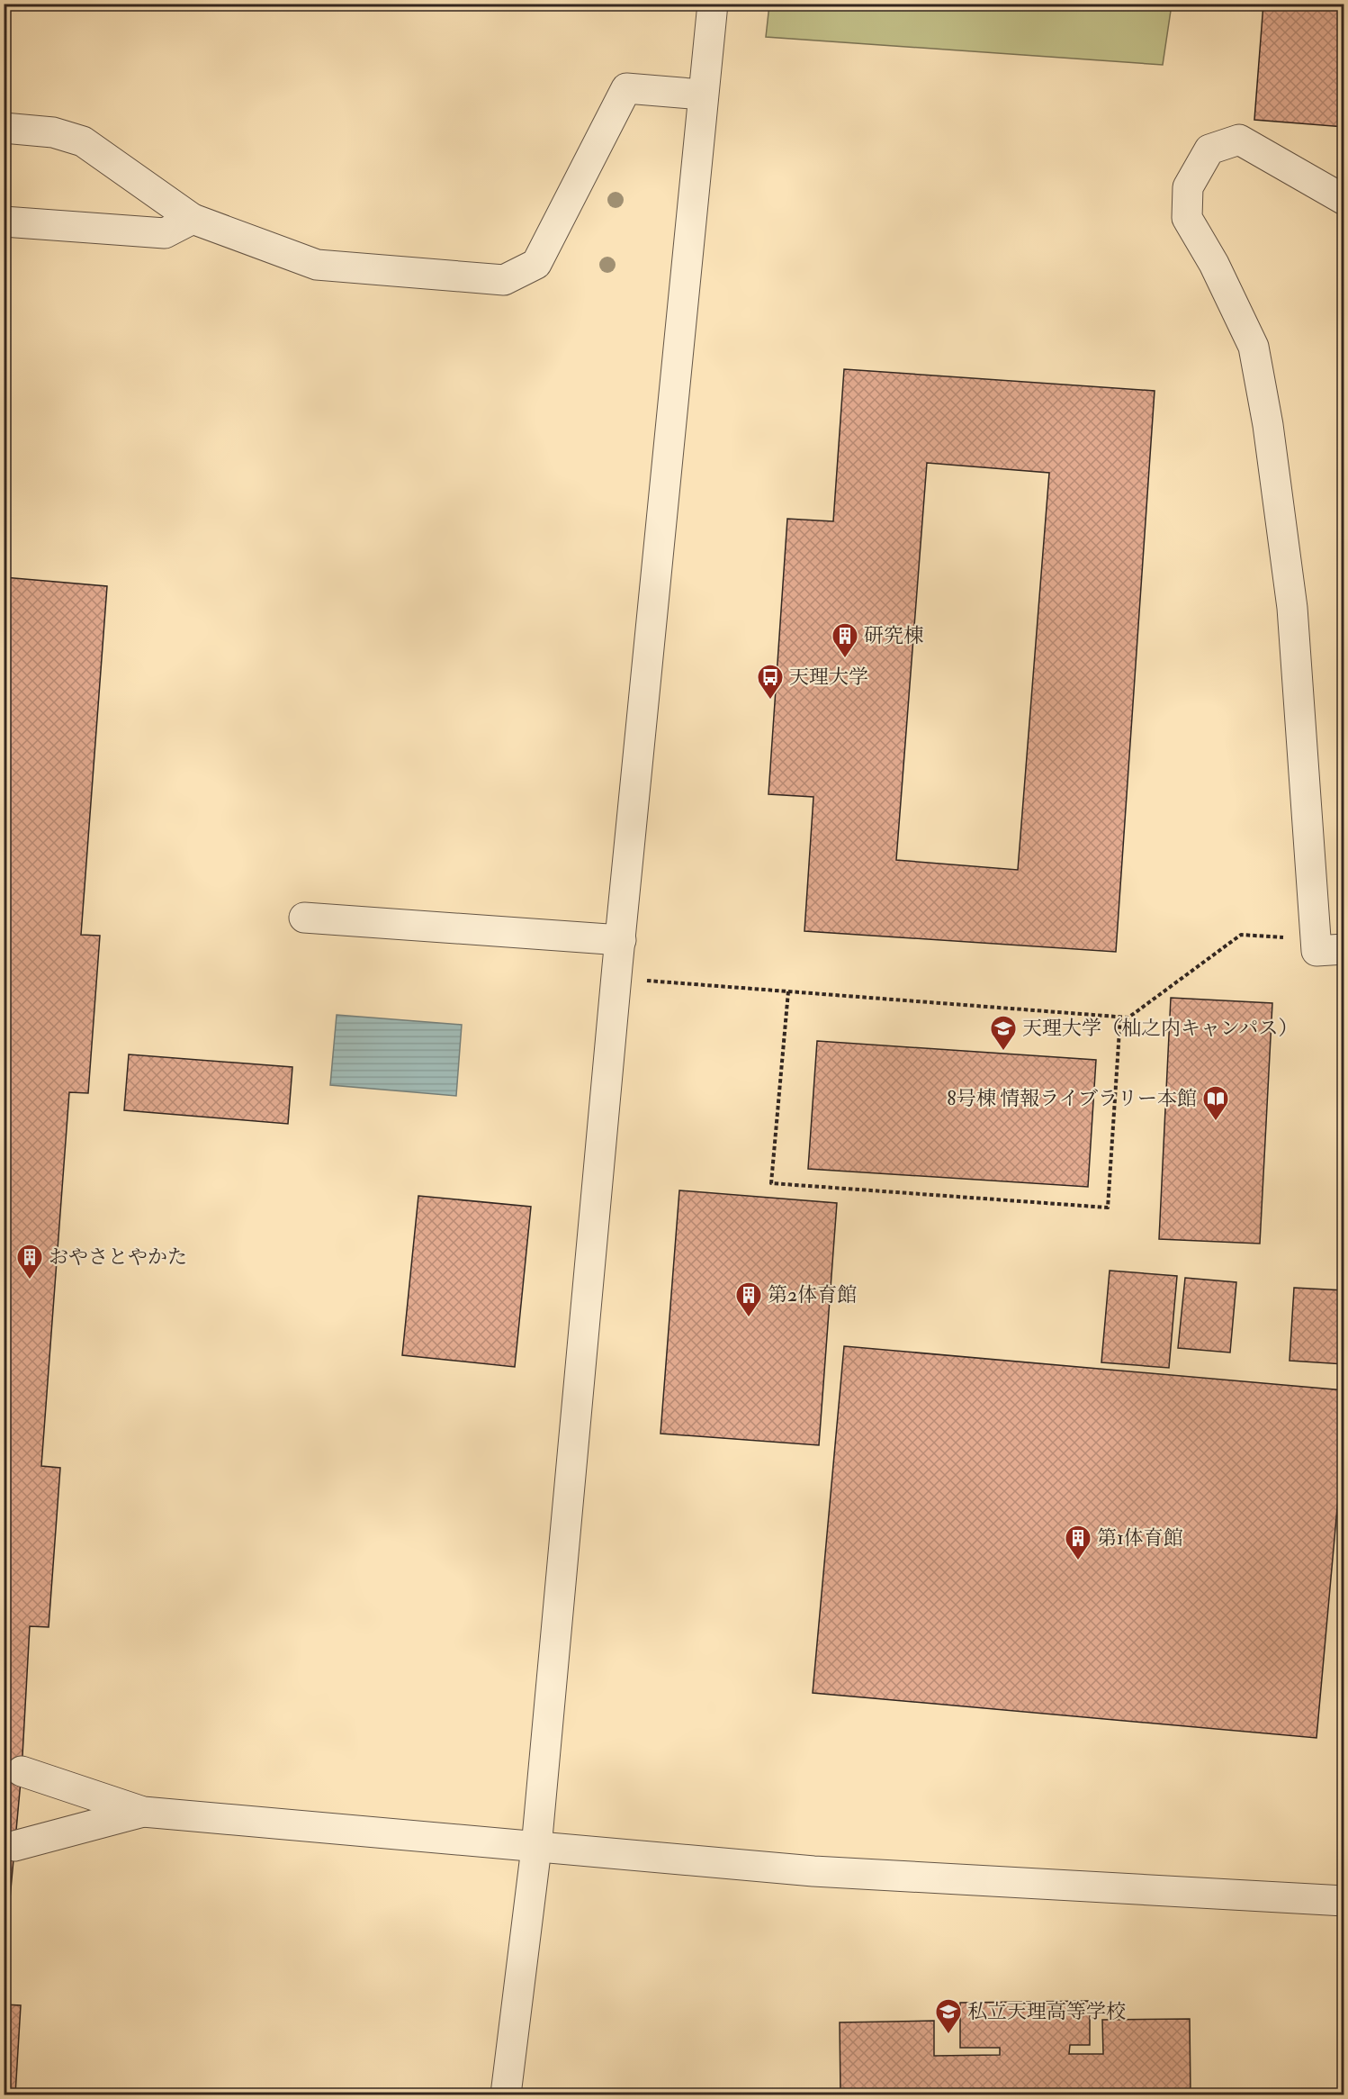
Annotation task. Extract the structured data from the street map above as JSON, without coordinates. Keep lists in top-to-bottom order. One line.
{"places":{"building":["研究棟","おやさとやかた","第2体育館","第1体育館"],"bus stop":["天理大学"],"school or university":["天理大学（杣之内キャンパス）","私立天理高等学校"],"library":["8号棟 情報ライブラリー本館"]}}
